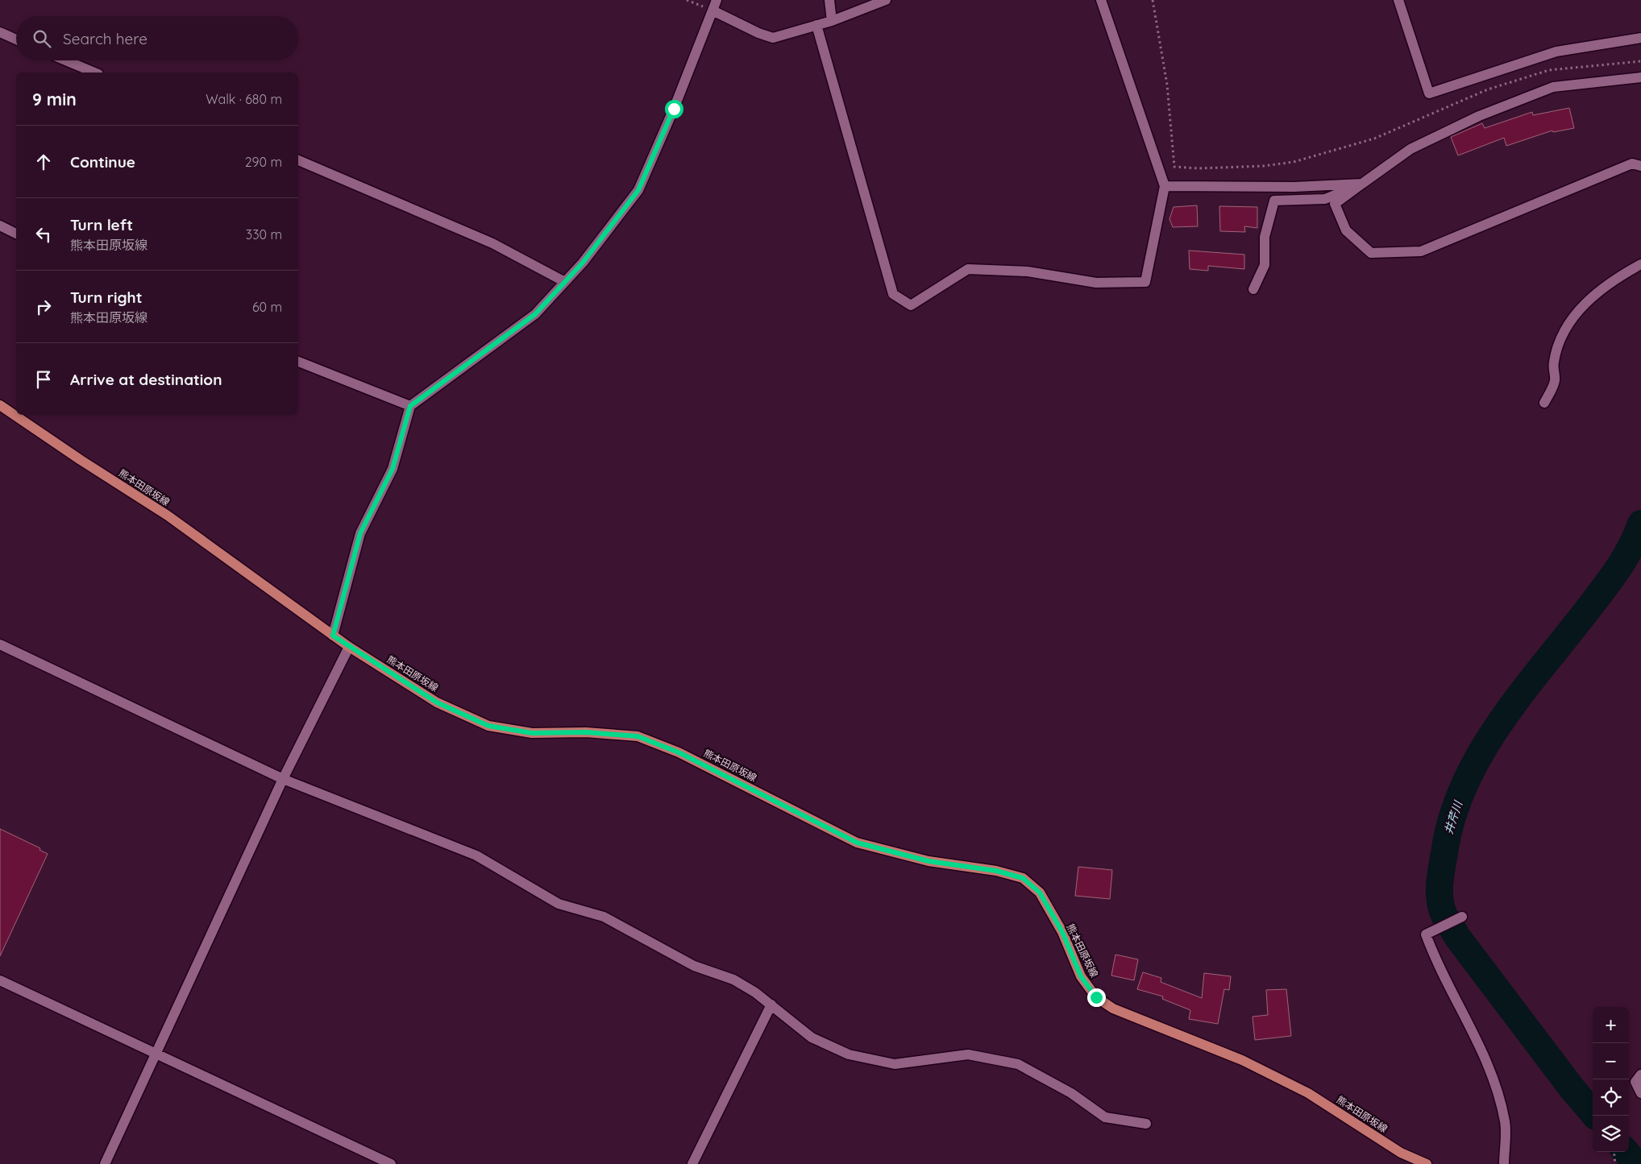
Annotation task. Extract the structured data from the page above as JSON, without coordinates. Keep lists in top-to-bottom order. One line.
{"streets":{"main road":["熊本田原坂線"]},"water":["井芹川"],"page":{"search":"Search here","heading":["9 min","Walk · 680 m"],"list":[["Continue","290 m"],["Turn left","熊本田原坂線","330 m"],["Turn right","熊本田原坂線","60 m"],"Arrive at destination"],"map_buttons":["+","−"]}}
